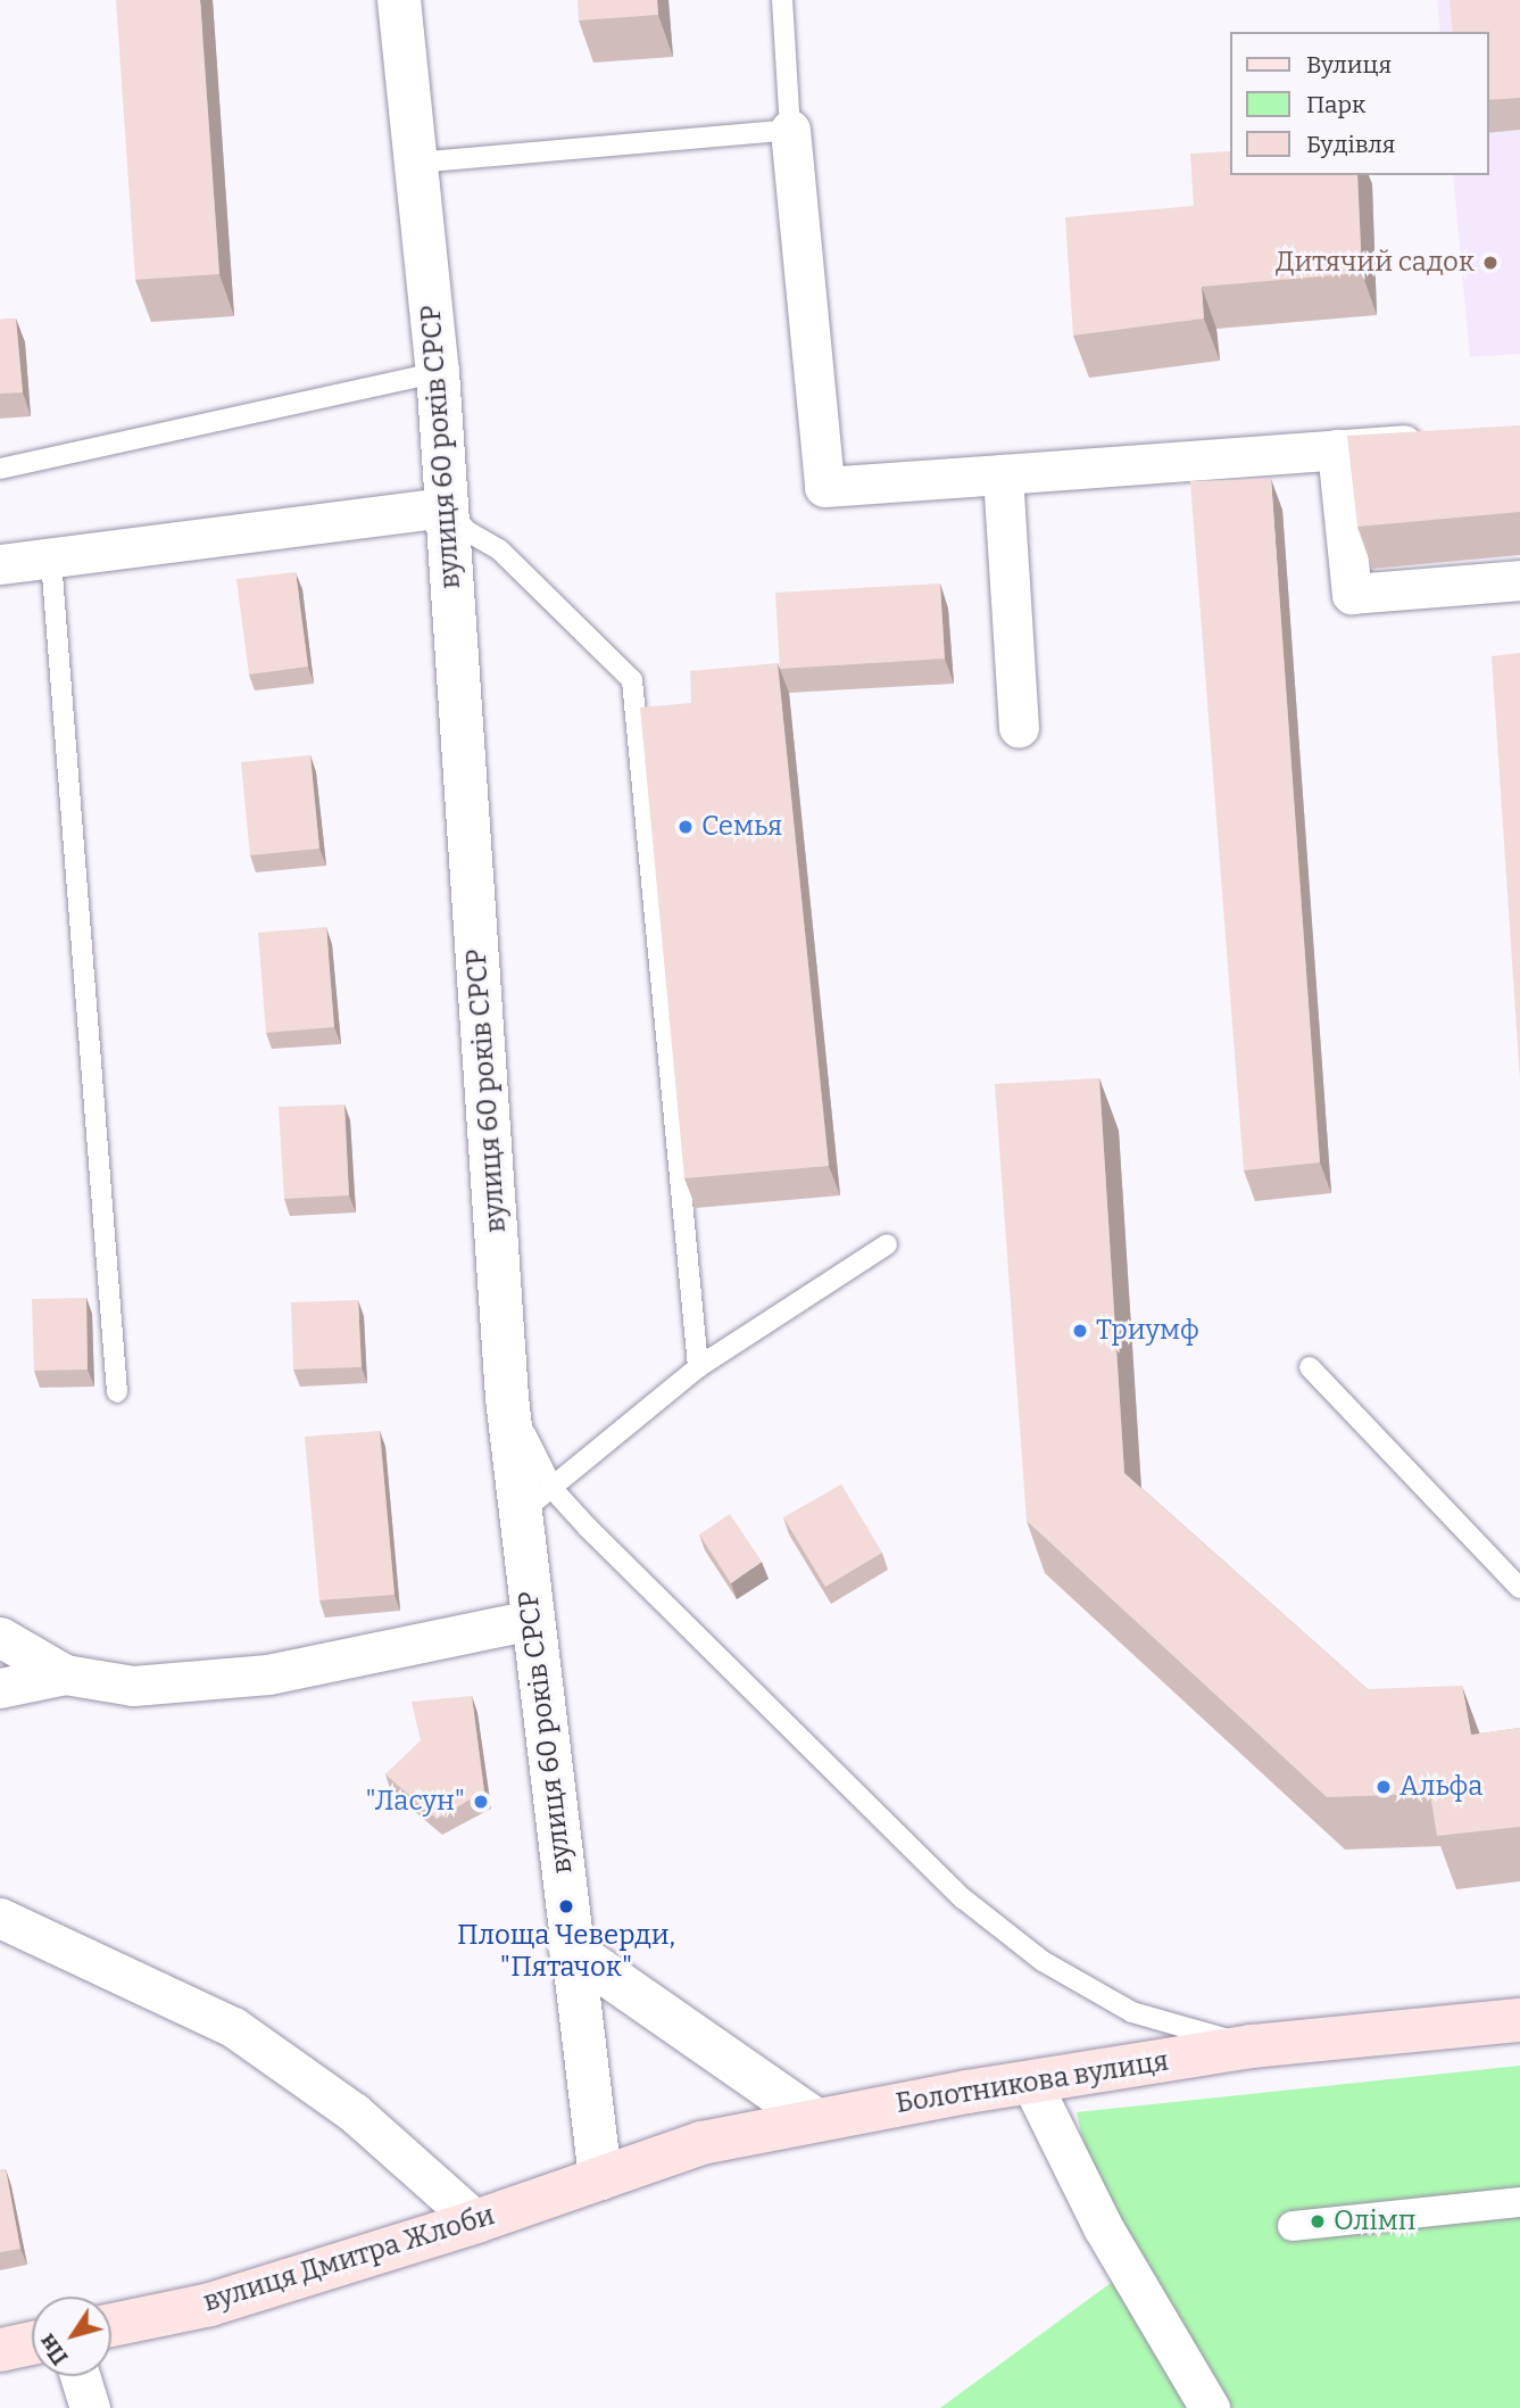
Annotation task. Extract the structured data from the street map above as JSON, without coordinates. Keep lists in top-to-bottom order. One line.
{"streets":{"main road":["Болотникова вулиця","вулиця Дмитра Жлоби"],"street":["вулиця 60 років СРСР"]},"crossings":[["вулиця 60 років СРСР","Болотникова вулиця"],["вулиця 60 років СРСР","вулиця Дмитра Жлоби"],["Болотникова вулиця","вулиця Дмитра Жлоби"]],"places":["Дитячий садок","Семья","Триумф","Альфа","\"Ласун\"","Площа Чеверди, \"Пятачок\"","Олімп"],"legend":["Вулиця","Парк","Будівля"],"north":"bottom left"}
